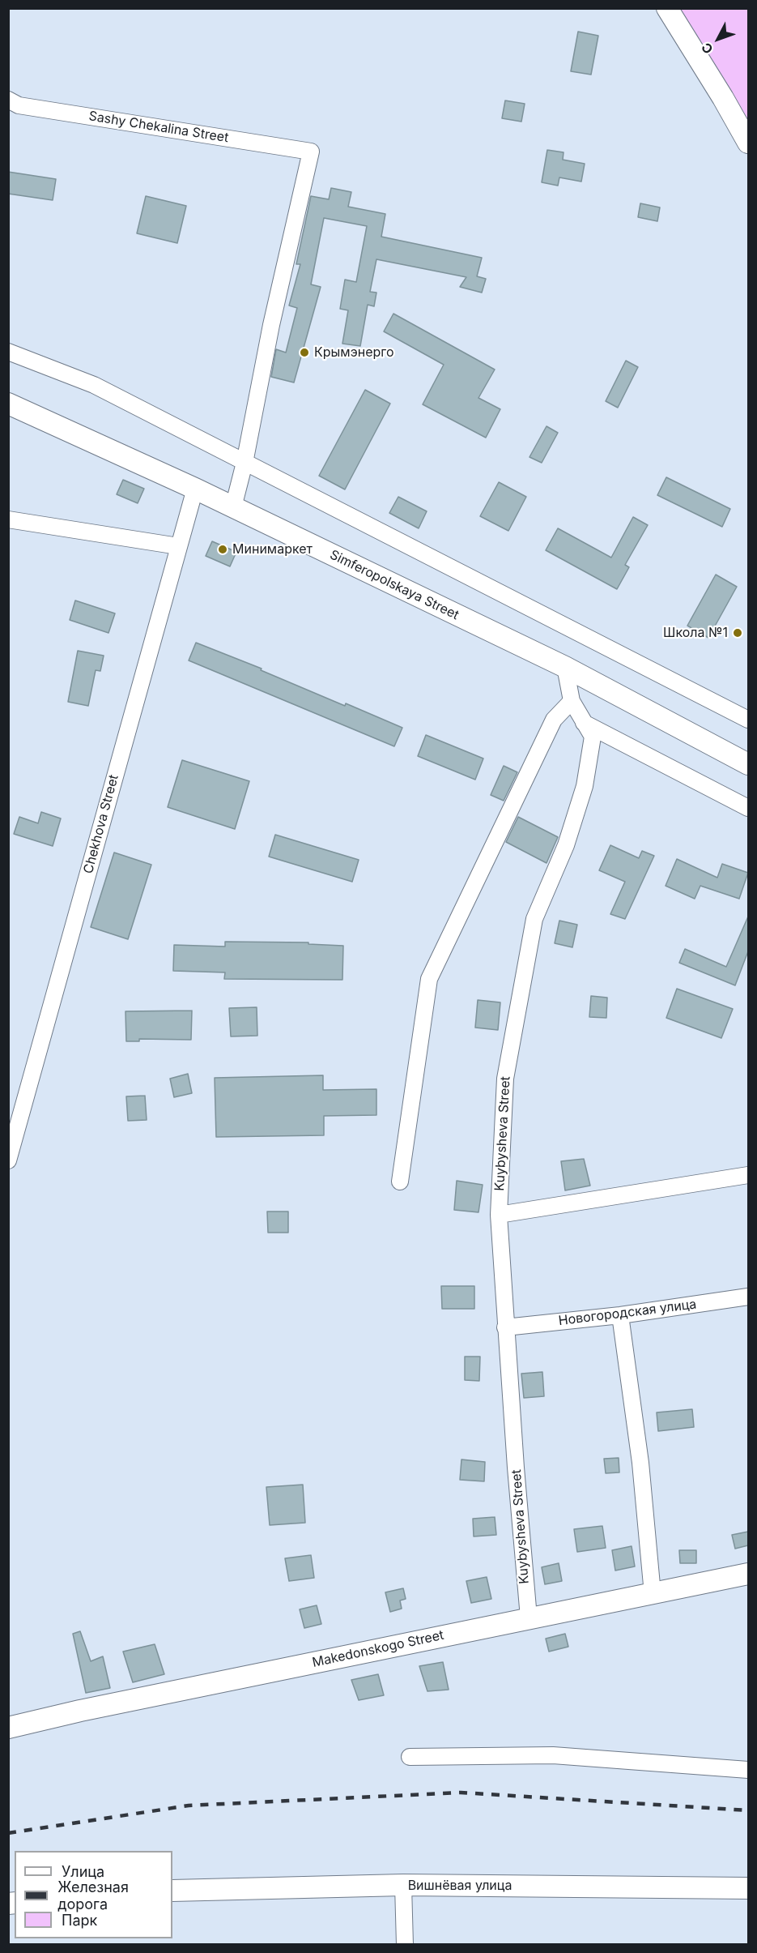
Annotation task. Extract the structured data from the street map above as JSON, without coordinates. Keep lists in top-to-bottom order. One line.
{"streets":{"main road":["Simferopolskaya Street","Makedonskogo Street","Вишнёвая улица"],"street":["Sashy Chekalina Street","Chekhova Street","Kuybysheva Street","Новогородская улица"]},"crossings":[["Simferopolskaya Street","Chekhova Street"],["Simferopolskaya Street","Kuybysheva Street"],["Kuybysheva Street","Новогородская улица"],["Kuybysheva Street","Makedonskogo Street"]],"places":["Крымэнерго","Минимаркет","Школа №1"],"legend":["Улица","Железная дорога","Парк"],"north":"bottom left"}
